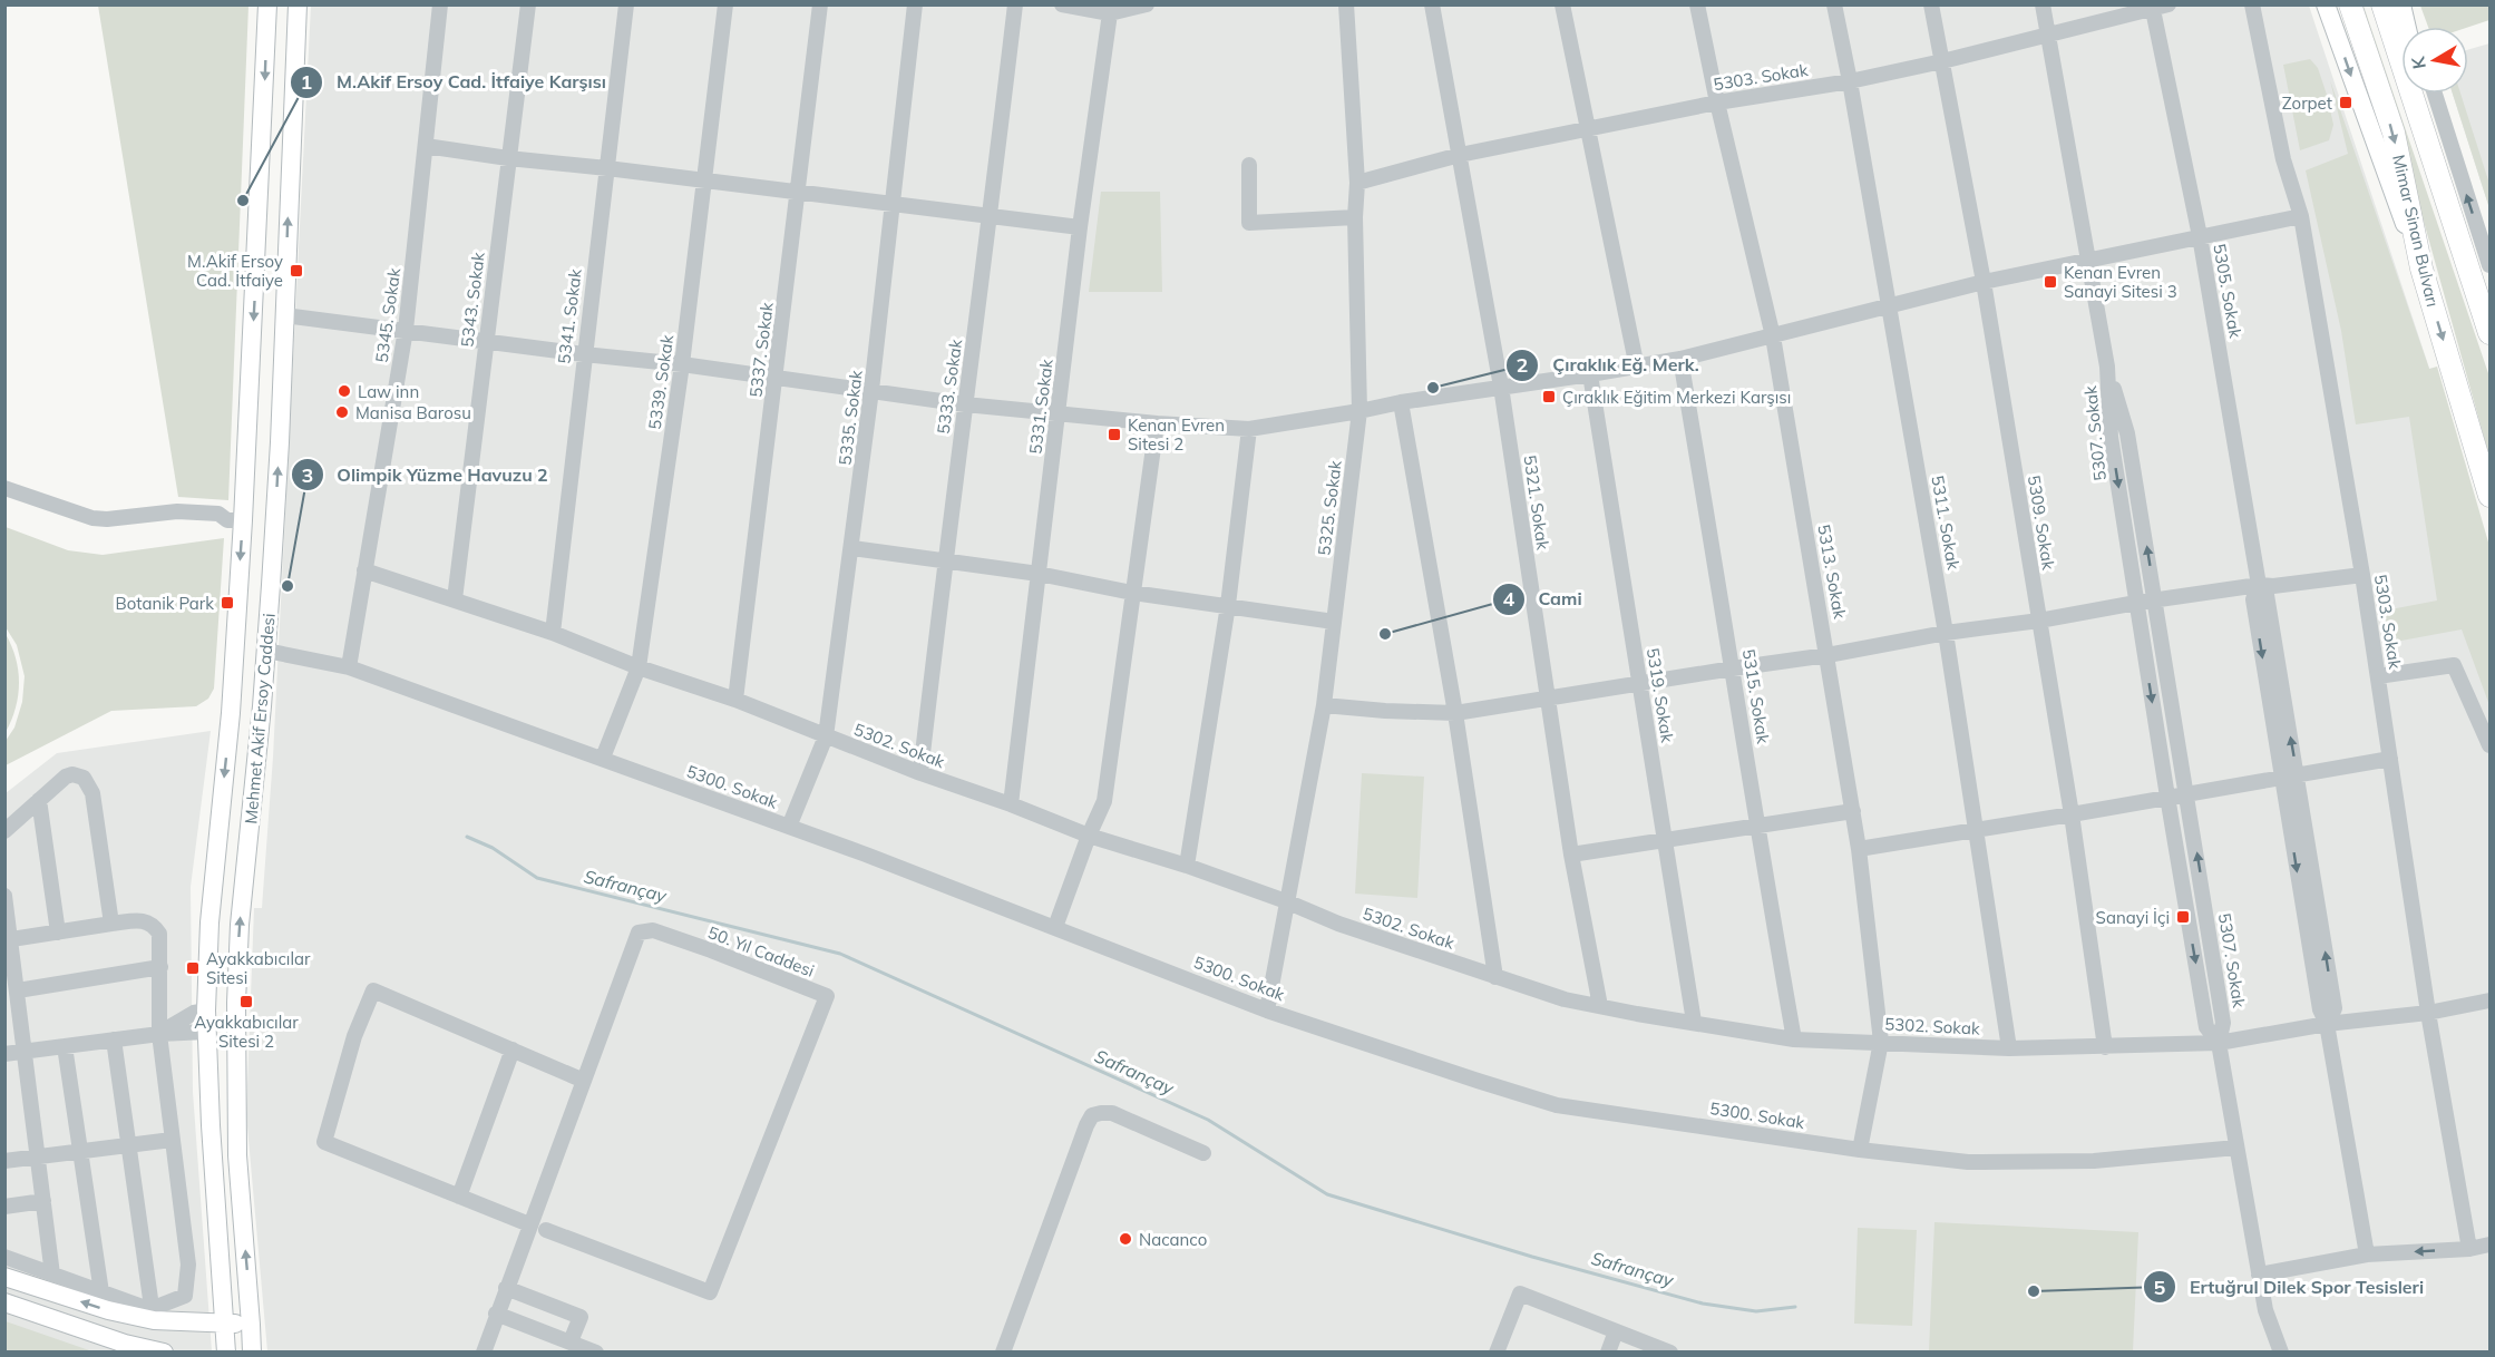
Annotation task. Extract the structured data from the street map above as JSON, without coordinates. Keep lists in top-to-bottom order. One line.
{"streets":{"highway":["Mimar Sinan Bulvarı"],"main road":["Mehmet Akif Ersoy Caddesi"],"street":["5303. Sokak","5305. Sokak","5343. Sokak","5345. Sokak","5341. Sokak","5337. Sokak","5339. Sokak","5333. Sokak","5331. Sokak","5335. Sokak","5307. Sokak","5321. Sokak","5325. Sokak","5311. Sokak","5309. Sokak","5313. Sokak","5319. Sokak","5315. Sokak","5302. Sokak","5300. Sokak","50. Yıl Caddesi"]},"crossings":[["5303. Sokak","5305. Sokak"],["5303. Sokak","5307. Sokak"],["5303. Sokak","5321. Sokak"],["5303. Sokak","5325. Sokak"],["5303. Sokak","5311. Sokak"],["5303. Sokak","5309. Sokak"],["5303. Sokak","5313. Sokak"],["5303. Sokak","5302. Sokak"],["5305. Sokak","5302. Sokak"],["5343. Sokak","5302. Sokak"],["5345. Sokak","5302. Sokak"],["5345. Sokak","5300. Sokak"],["5341. Sokak","5302. Sokak"],["5337. Sokak","5302. Sokak"],["5339. Sokak","5302. Sokak"],["5339. Sokak","5300. Sokak"],["5333. Sokak","5302. Sokak"],["5331. Sokak","5302. Sokak"],["5335. Sokak","5302. Sokak"],["5335. Sokak","5300. Sokak"],["5307. Sokak","5302. Sokak"],["5321. Sokak","5302. Sokak"],["5325. Sokak","5302. Sokak"],["5325. Sokak","5300. Sokak"],["5311. Sokak","5302. Sokak"],["5309. Sokak","5302. Sokak"],["5313. Sokak","5302. Sokak"],["5313. Sokak","5300. Sokak"],["5319. Sokak","5302. Sokak"],["5315. Sokak","5302. Sokak"],["Mehmet Akif Ersoy Caddesi","5300. Sokak"]],"water":["Safrançay"],"places":{"transit":["Zorpet","M.Akif Ersoy Cad. İtfaiye","Kenan Evren Sanayi Sitesi 3","Çıraklık Eğitim Merkezi Karşısı","Kenan Evren Sitesi 2","Botanik Park","Sanayi İçi","Ayakkabıcılar Sitesi","Ayakkabıcılar Sitesi 2"],"other":["M.Akif Ersoy Cad. İtfaiye Karşısı","Çıraklık Eğ. Merk.","Law inn","Manisa Barosu","Olimpik Yüzme Havuzu 2","Cami","Nacanco","Ertuğrul Dilek Spor Tesisleri"]},"north":"left"}
